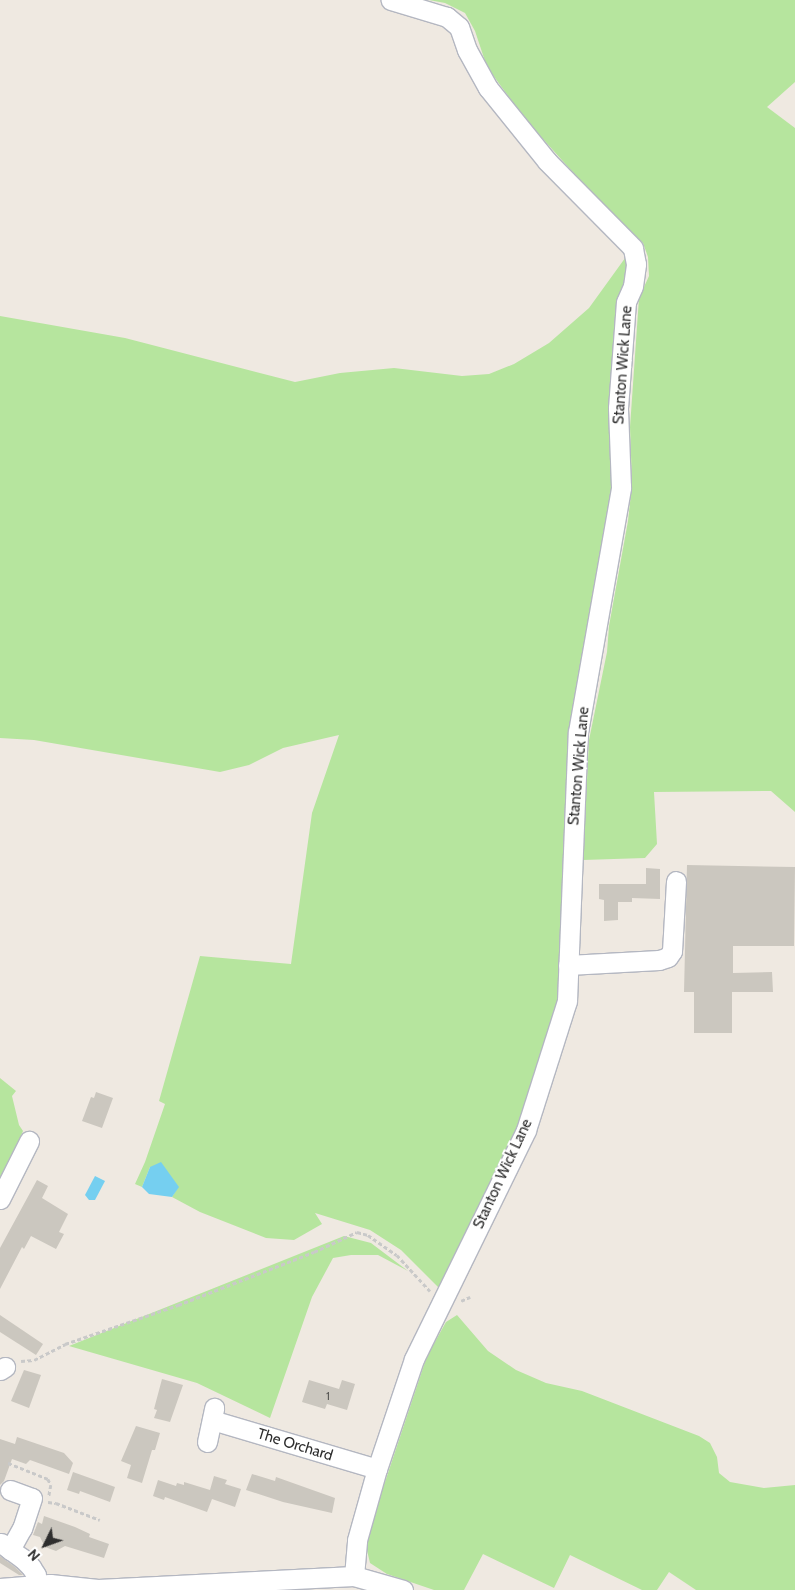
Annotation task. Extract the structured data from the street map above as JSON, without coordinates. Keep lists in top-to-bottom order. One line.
{"streets":{"street":["Stanton Wick Lane","The Orchard"]},"crossings":[["Stanton Wick Lane","The Orchard"]],"house_numbers":["1"],"north":"bottom left"}
